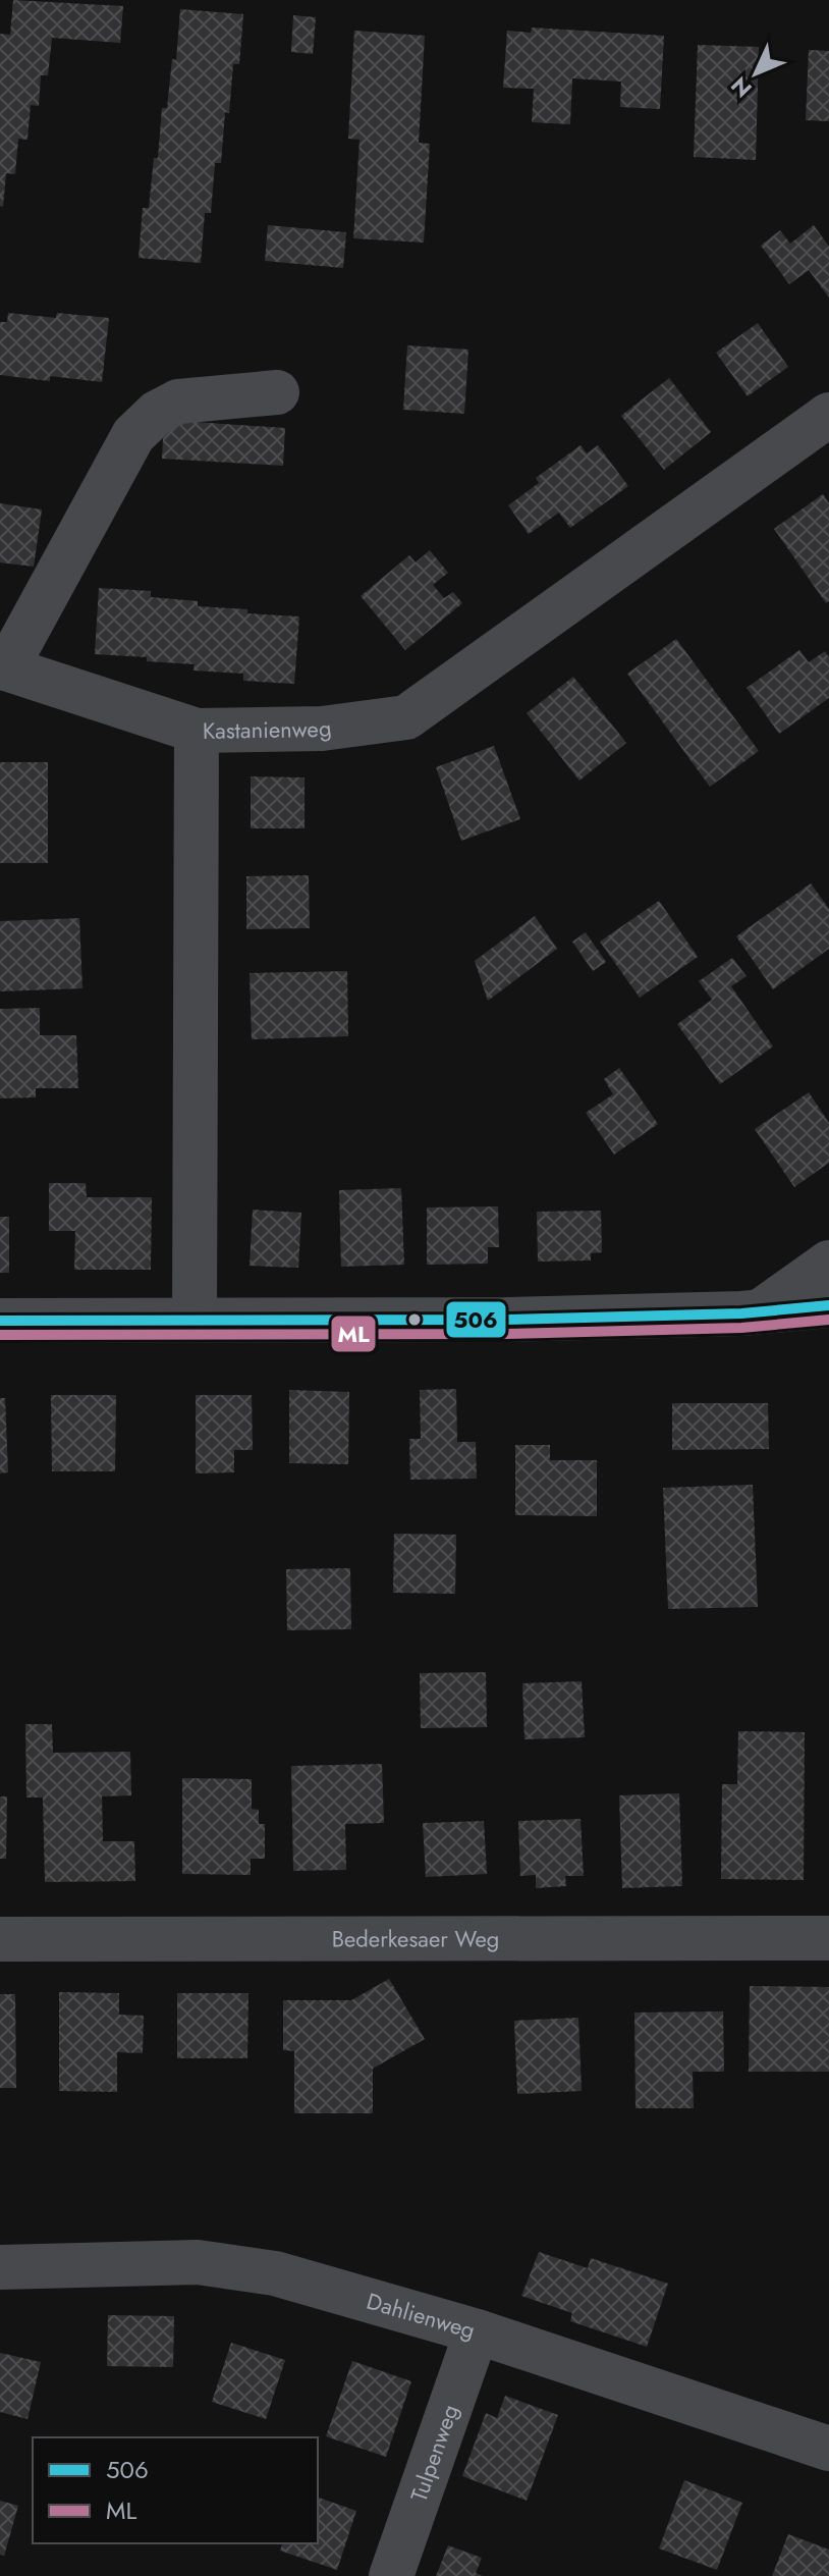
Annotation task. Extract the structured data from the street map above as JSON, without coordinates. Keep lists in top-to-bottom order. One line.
{"streets":{"street":["Kastanienweg","Bederkesaer Weg","Dahlienweg","Tulpenweg"]},"crossings":[["Dahlienweg","Tulpenweg"]],"lines":["transit line 506","transit line ML"],"legend":["506","ML"],"north":"bottom left"}
